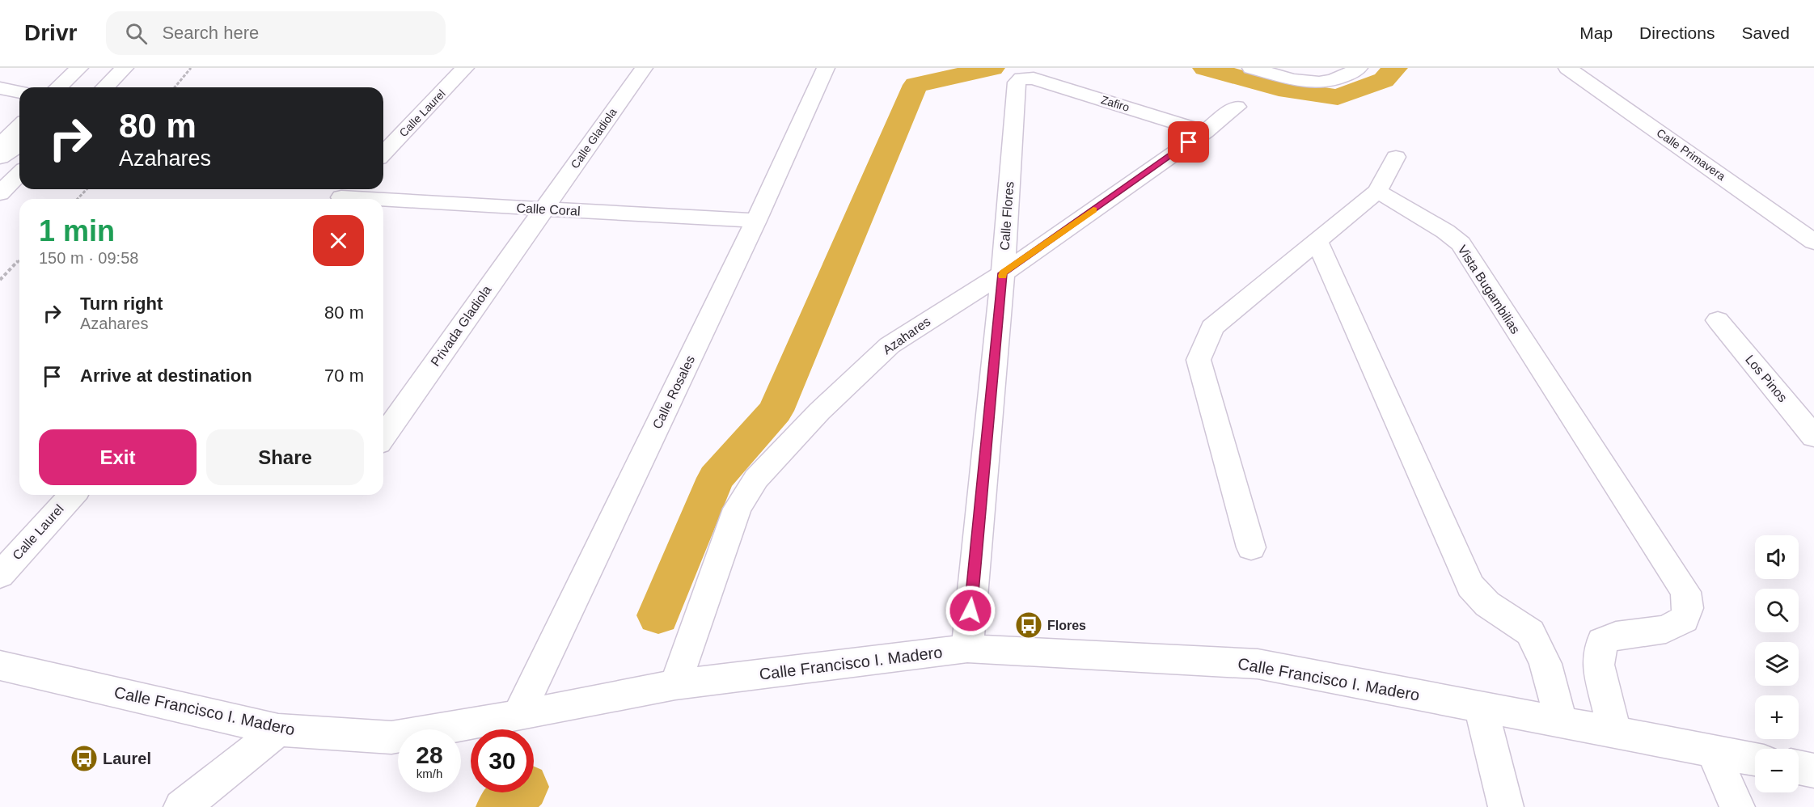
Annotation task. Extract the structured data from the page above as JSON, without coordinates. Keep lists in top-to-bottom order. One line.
{"streets":{"street":["Zafiro","Calle Laurel","Calle Gladiola","Calle Primavera","Calle Coral","Calle Flores","Vista Bugambilias","Privada Gladiola","Azahares","Los Pinos","Calle Rosales","Calle Francisco I. Madero"]},"crossings":[["Zafiro","Calle Flores"],["Zafiro","Azahares"],["Calle Gladiola","Calle Coral"],["Calle Gladiola","Privada Gladiola"],["Calle Coral","Privada Gladiola"],["Calle Coral","Calle Rosales"],["Calle Flores","Azahares"],["Calle Flores","Calle Francisco I. Madero"],["Vista Bugambilias","Calle Francisco I. Madero"],["Azahares","Calle Francisco I. Madero"],["Calle Rosales","Calle Francisco I. Madero"]],"places":{"bus stop":["Flores","Laurel"]},"page":{"header":"Drivr","search":"Search here","nav":["Map","Directions","Saved"],"turn":["80 m","Azahares"],"heading":["1 min","150 m · 09:58"],"list":[{"name":"Turn right","note":"Azahares","value":"80 m"},{"name":"Arrive at destination","value":"70 m"}],"buttons":["Exit","Share"],"map_buttons":["+","−"],"speed":"28 km/h","limit":"30"}}
